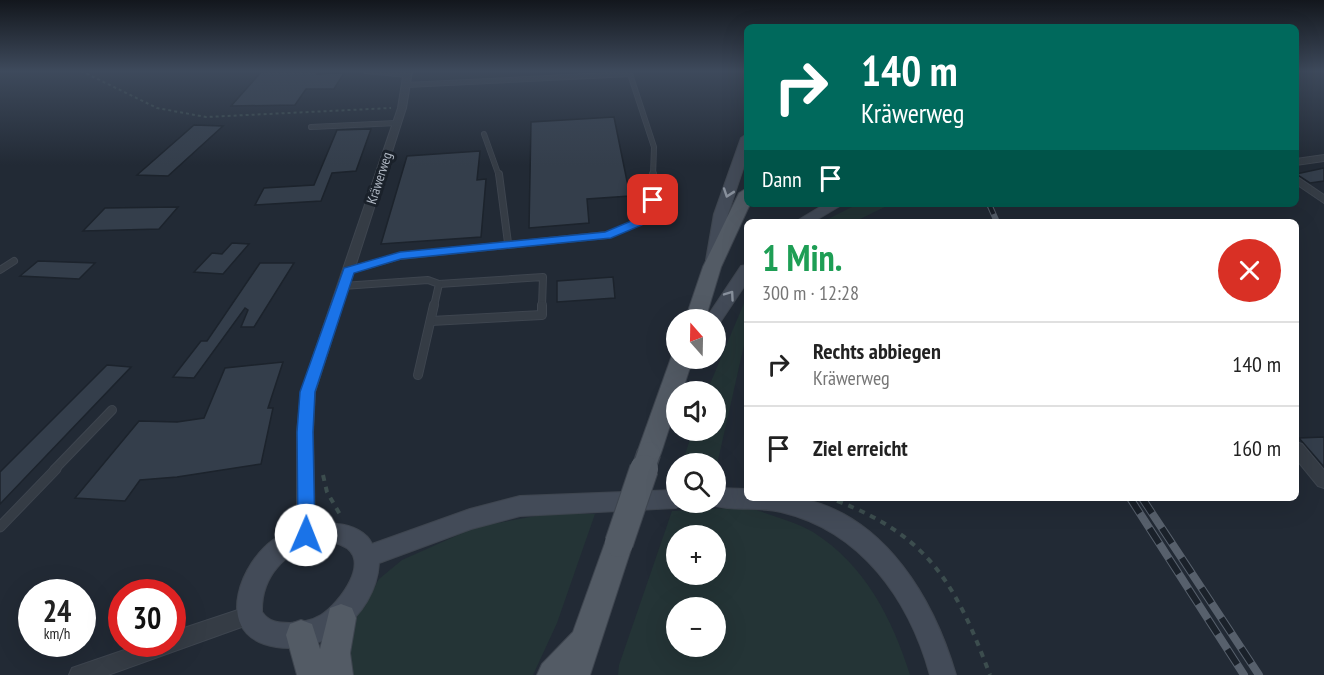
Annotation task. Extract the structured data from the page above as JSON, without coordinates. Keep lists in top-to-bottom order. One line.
{"streets":{"street":["Kräwerweg"]},"north":"top","page":{"turn":["140 m","Kräwerweg"],"then":"Dann","heading":["1 Min.","300 m · 12:28"],"map_buttons":["+","−"],"list":[{"name":"Rechts abbiegen","note":"Kräwerweg","value":"140 m"},{"name":"Ziel erreicht","value":"160 m"}],"speed":"24 km/h","limit":"30"}}
